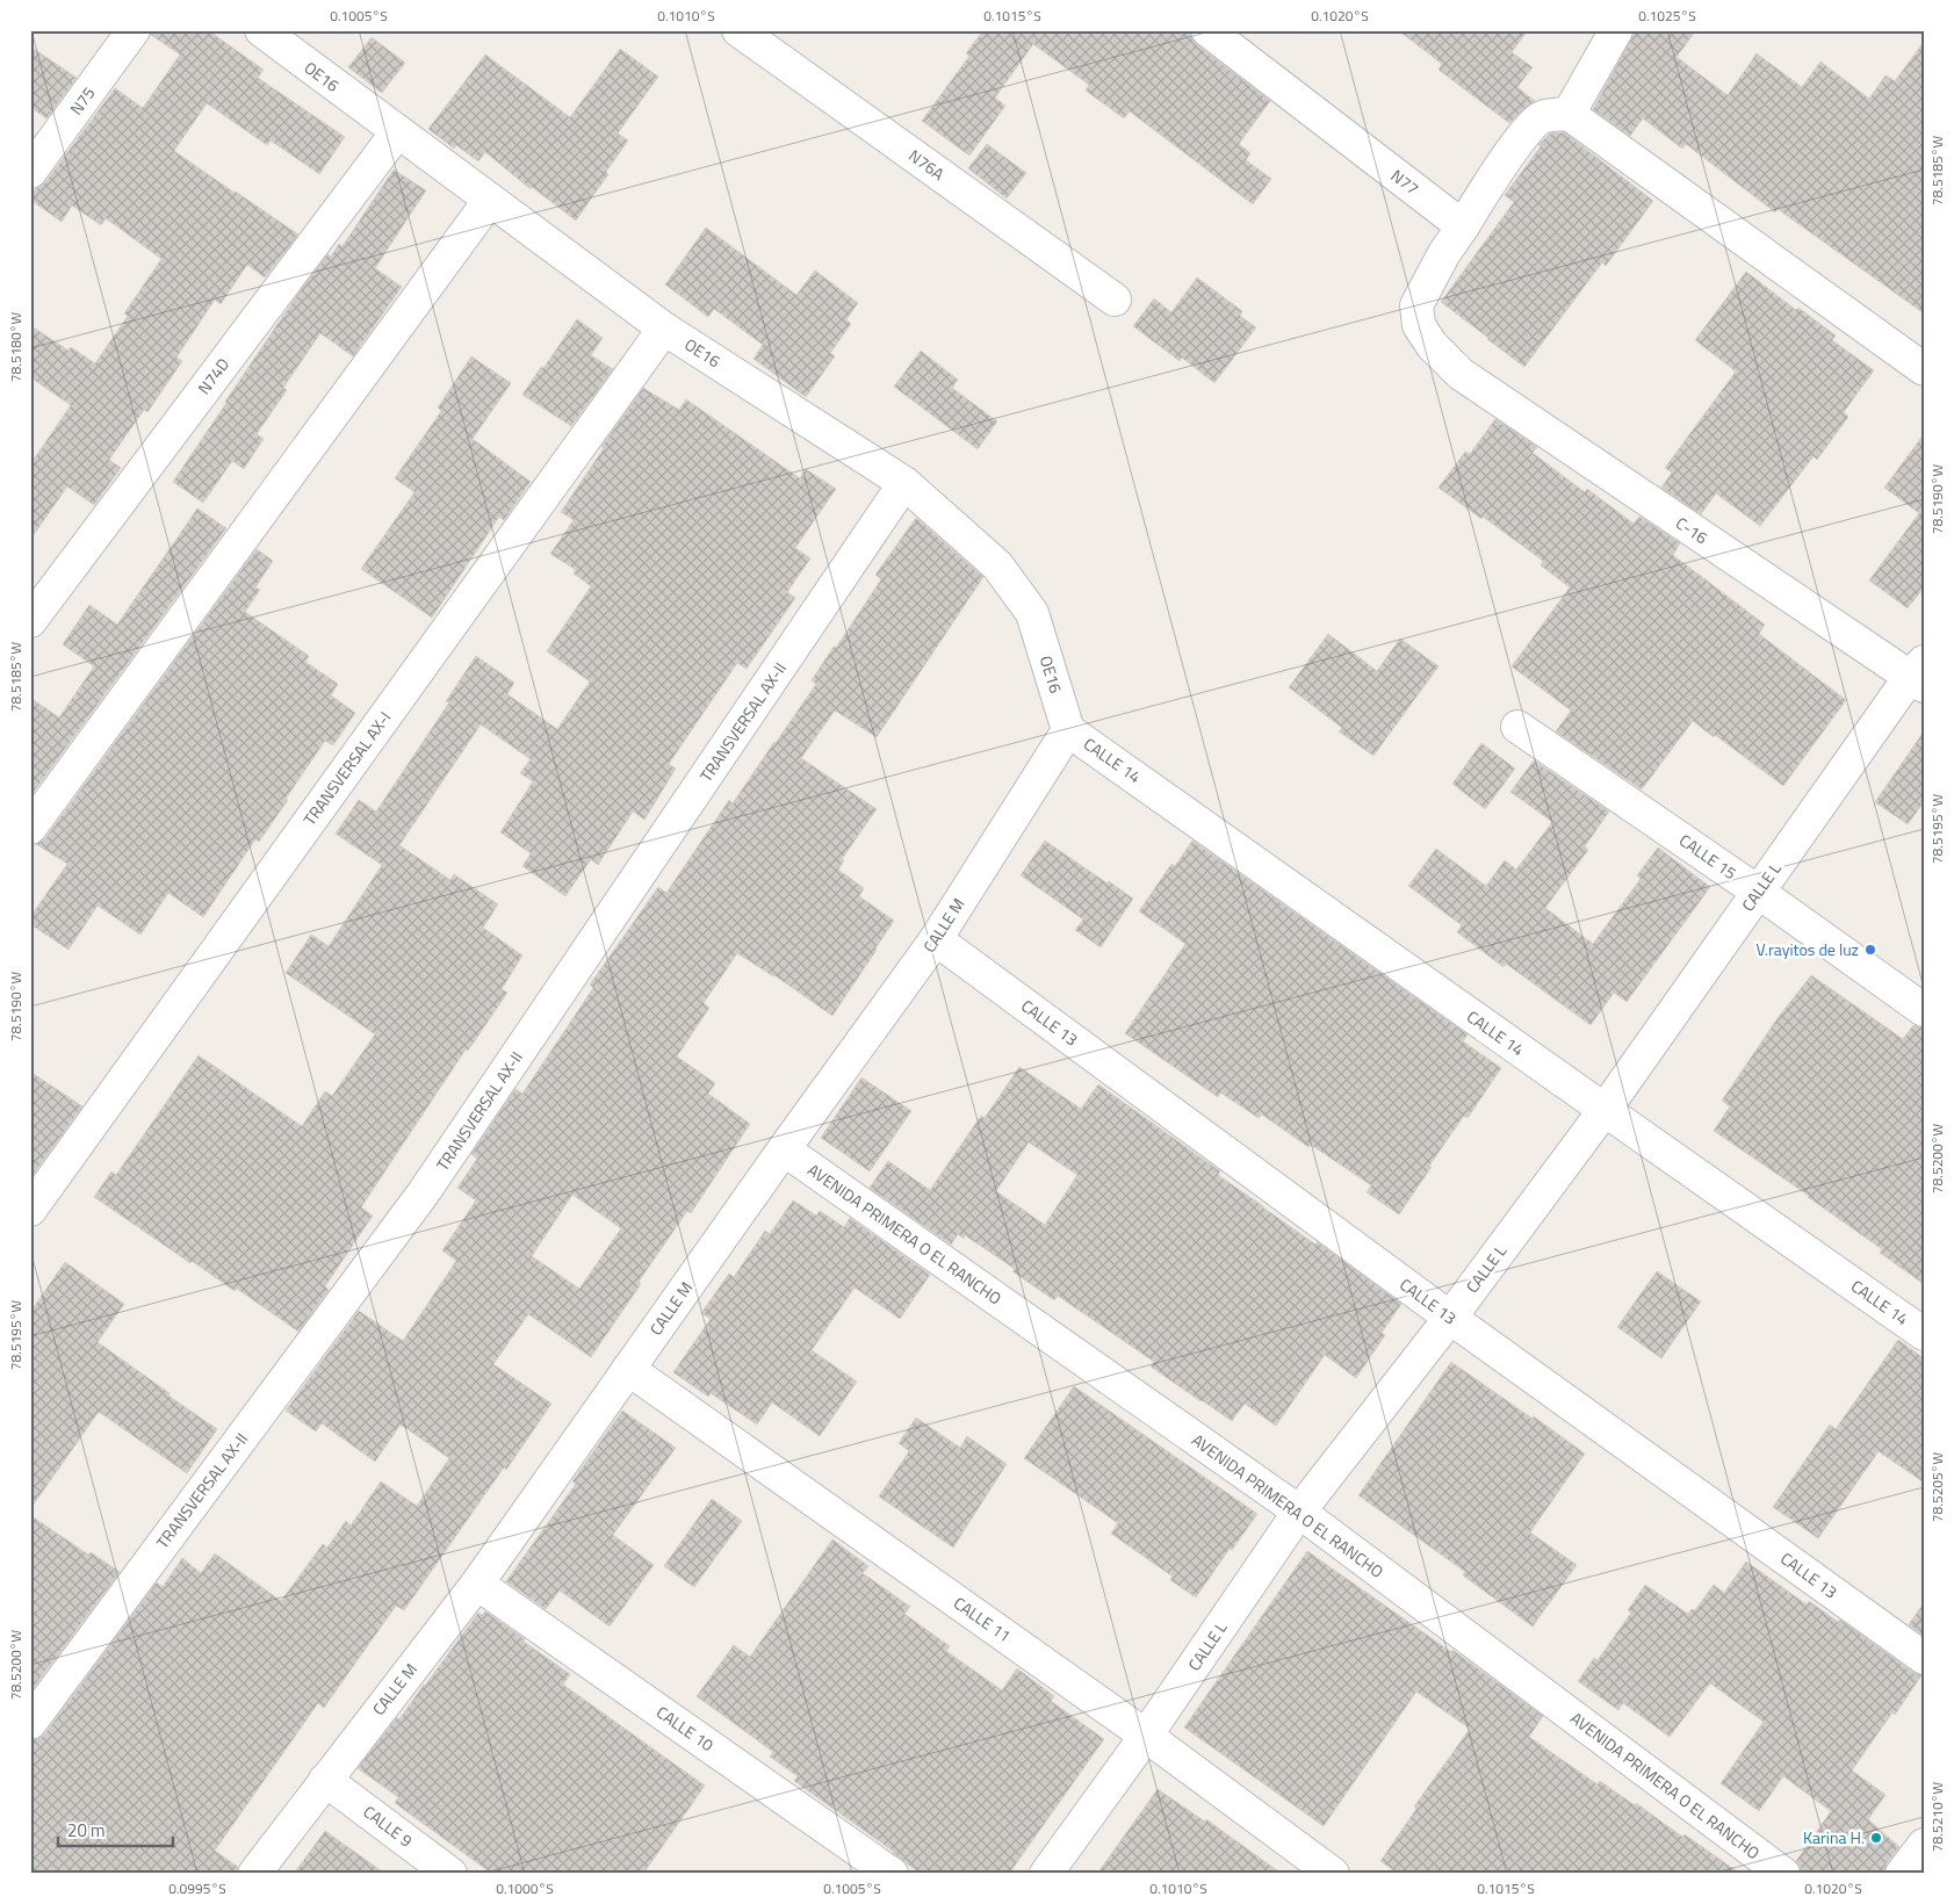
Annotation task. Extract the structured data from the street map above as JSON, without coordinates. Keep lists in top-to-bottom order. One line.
{"streets":{"street":["OE16","N75","N76A","N77","N74D","C-16","TRANSVERSAL AX-II","CALLE 14","TRANSVERSAL AX-I","CALLE 15","CALLE L","CALLE M","CALLE 13","AVENIDA PRIMERA O EL RANCHO","CALLE 11","CALLE 10","CALLE 9"]},"crossings":[["OE16","N74D"],["OE16","TRANSVERSAL AX-II"],["OE16","CALLE 14"],["OE16","TRANSVERSAL AX-I"],["OE16","CALLE M"],["N77","C-16"],["C-16","CALLE L"],["CALLE 14","CALLE L"],["CALLE 14","CALLE M"],["CALLE 15","CALLE L"],["CALLE L","CALLE 13"],["CALLE L","AVENIDA PRIMERA O EL RANCHO"],["CALLE L","CALLE 11"],["CALLE M","CALLE 13"],["CALLE M","AVENIDA PRIMERA O EL RANCHO"],["CALLE M","CALLE 11"],["CALLE M","CALLE 10"],["CALLE M","CALLE 9"]],"places":["V.rayitos de luz","Karina H."],"scale_bar":"20 m","coordinates":["0.1005°S","0.1010°S","0.1015°S","0.1020°S","0.1025°S","78.5185°W","78.5180°W","78.5190°W","78.5195°W","78.5200°W","78.5205°W","78.5210°W","0.0995°S","0.1000°S"]}
